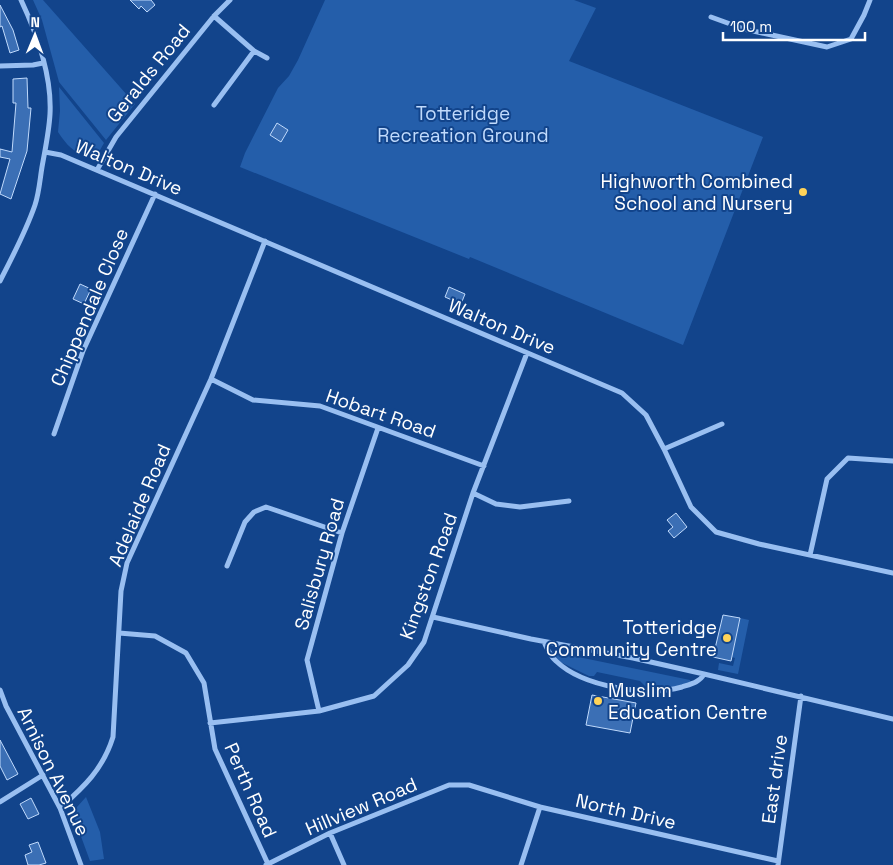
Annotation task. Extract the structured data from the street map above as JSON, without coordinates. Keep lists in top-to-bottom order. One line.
{"streets":{"street":["Geralds Road","Walton Drive","Chippendale Close","Hobart Road","Adelaide Road","Salisbury Road","Kingston Road","Arnison Avenue","East drive","Perth Road","Hillview Road","North Drive"]},"crossings":[["Geralds Road","Walton Drive"],["Walton Drive","Chippendale Close"],["Walton Drive","Adelaide Road"],["Walton Drive","Kingston Road"],["Hobart Road","Adelaide Road"],["Hobart Road","Salisbury Road"],["Hobart Road","Kingston Road"],["Adelaide Road","Arnison Avenue"],["Adelaide Road","Perth Road"],["Salisbury Road","Kingston Road"],["Kingston Road","Perth Road"],["East drive","North Drive"],["Perth Road","Hillview Road"],["Hillview Road","North Drive"]],"parks":["Totteridge Recreation Ground"],"places":["Highworth Combined School and Nursery","Totteridge Community Centre","Muslim Education Centre"],"scale_bar":"100 m","north":"top"}
